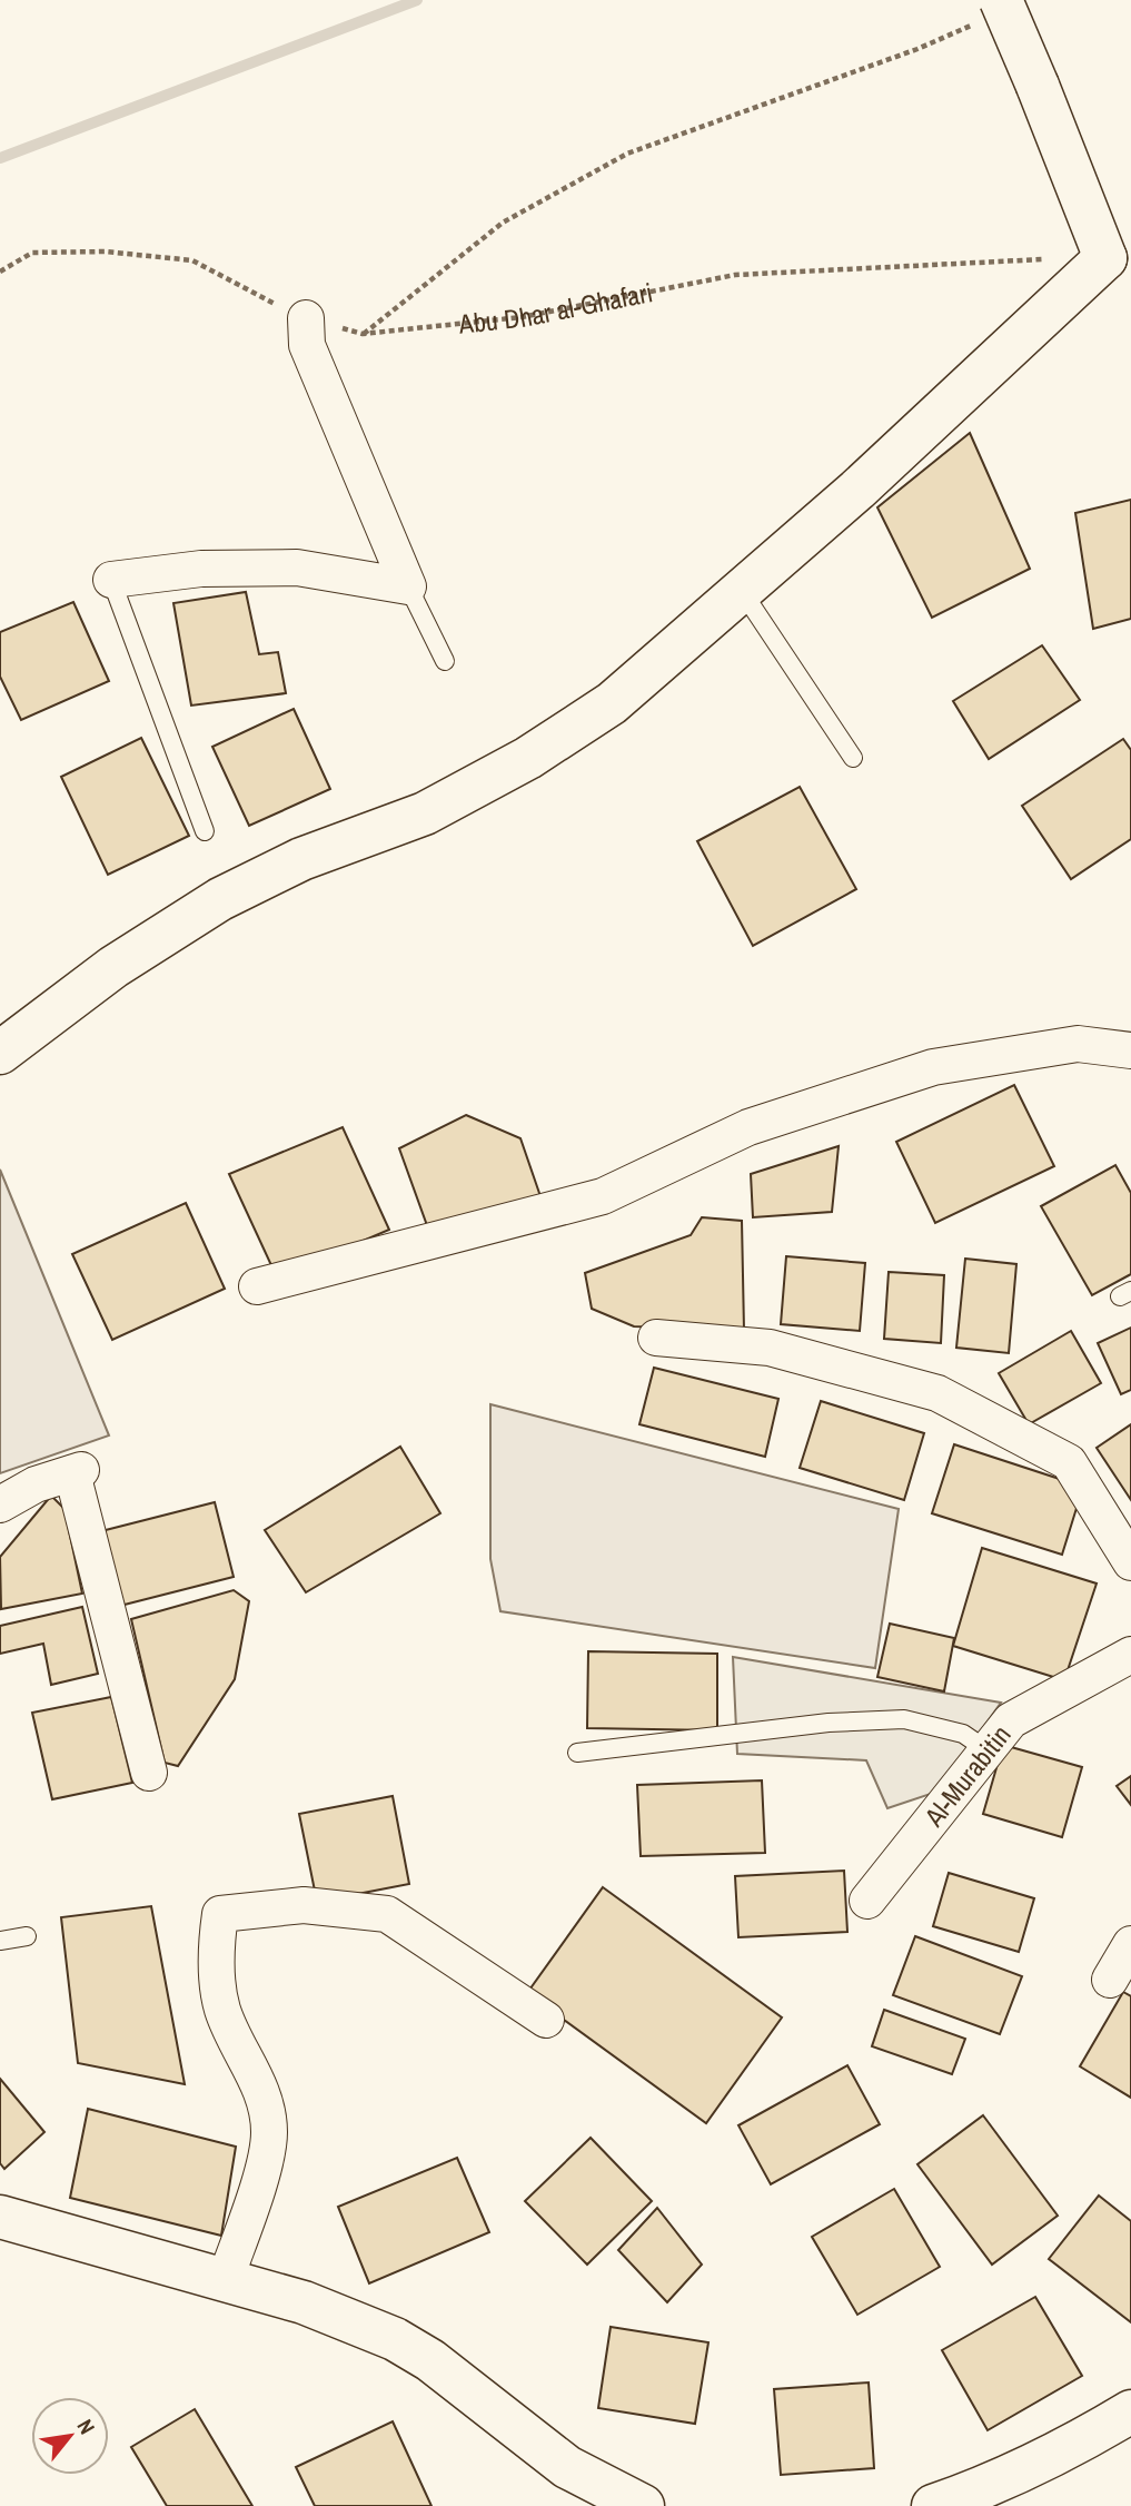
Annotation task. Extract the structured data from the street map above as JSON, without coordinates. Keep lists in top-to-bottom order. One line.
{"streets":{"street":["Al-Murabitin"],"path":["Abu Dhar al-Ghafari"]},"north":"top right"}
